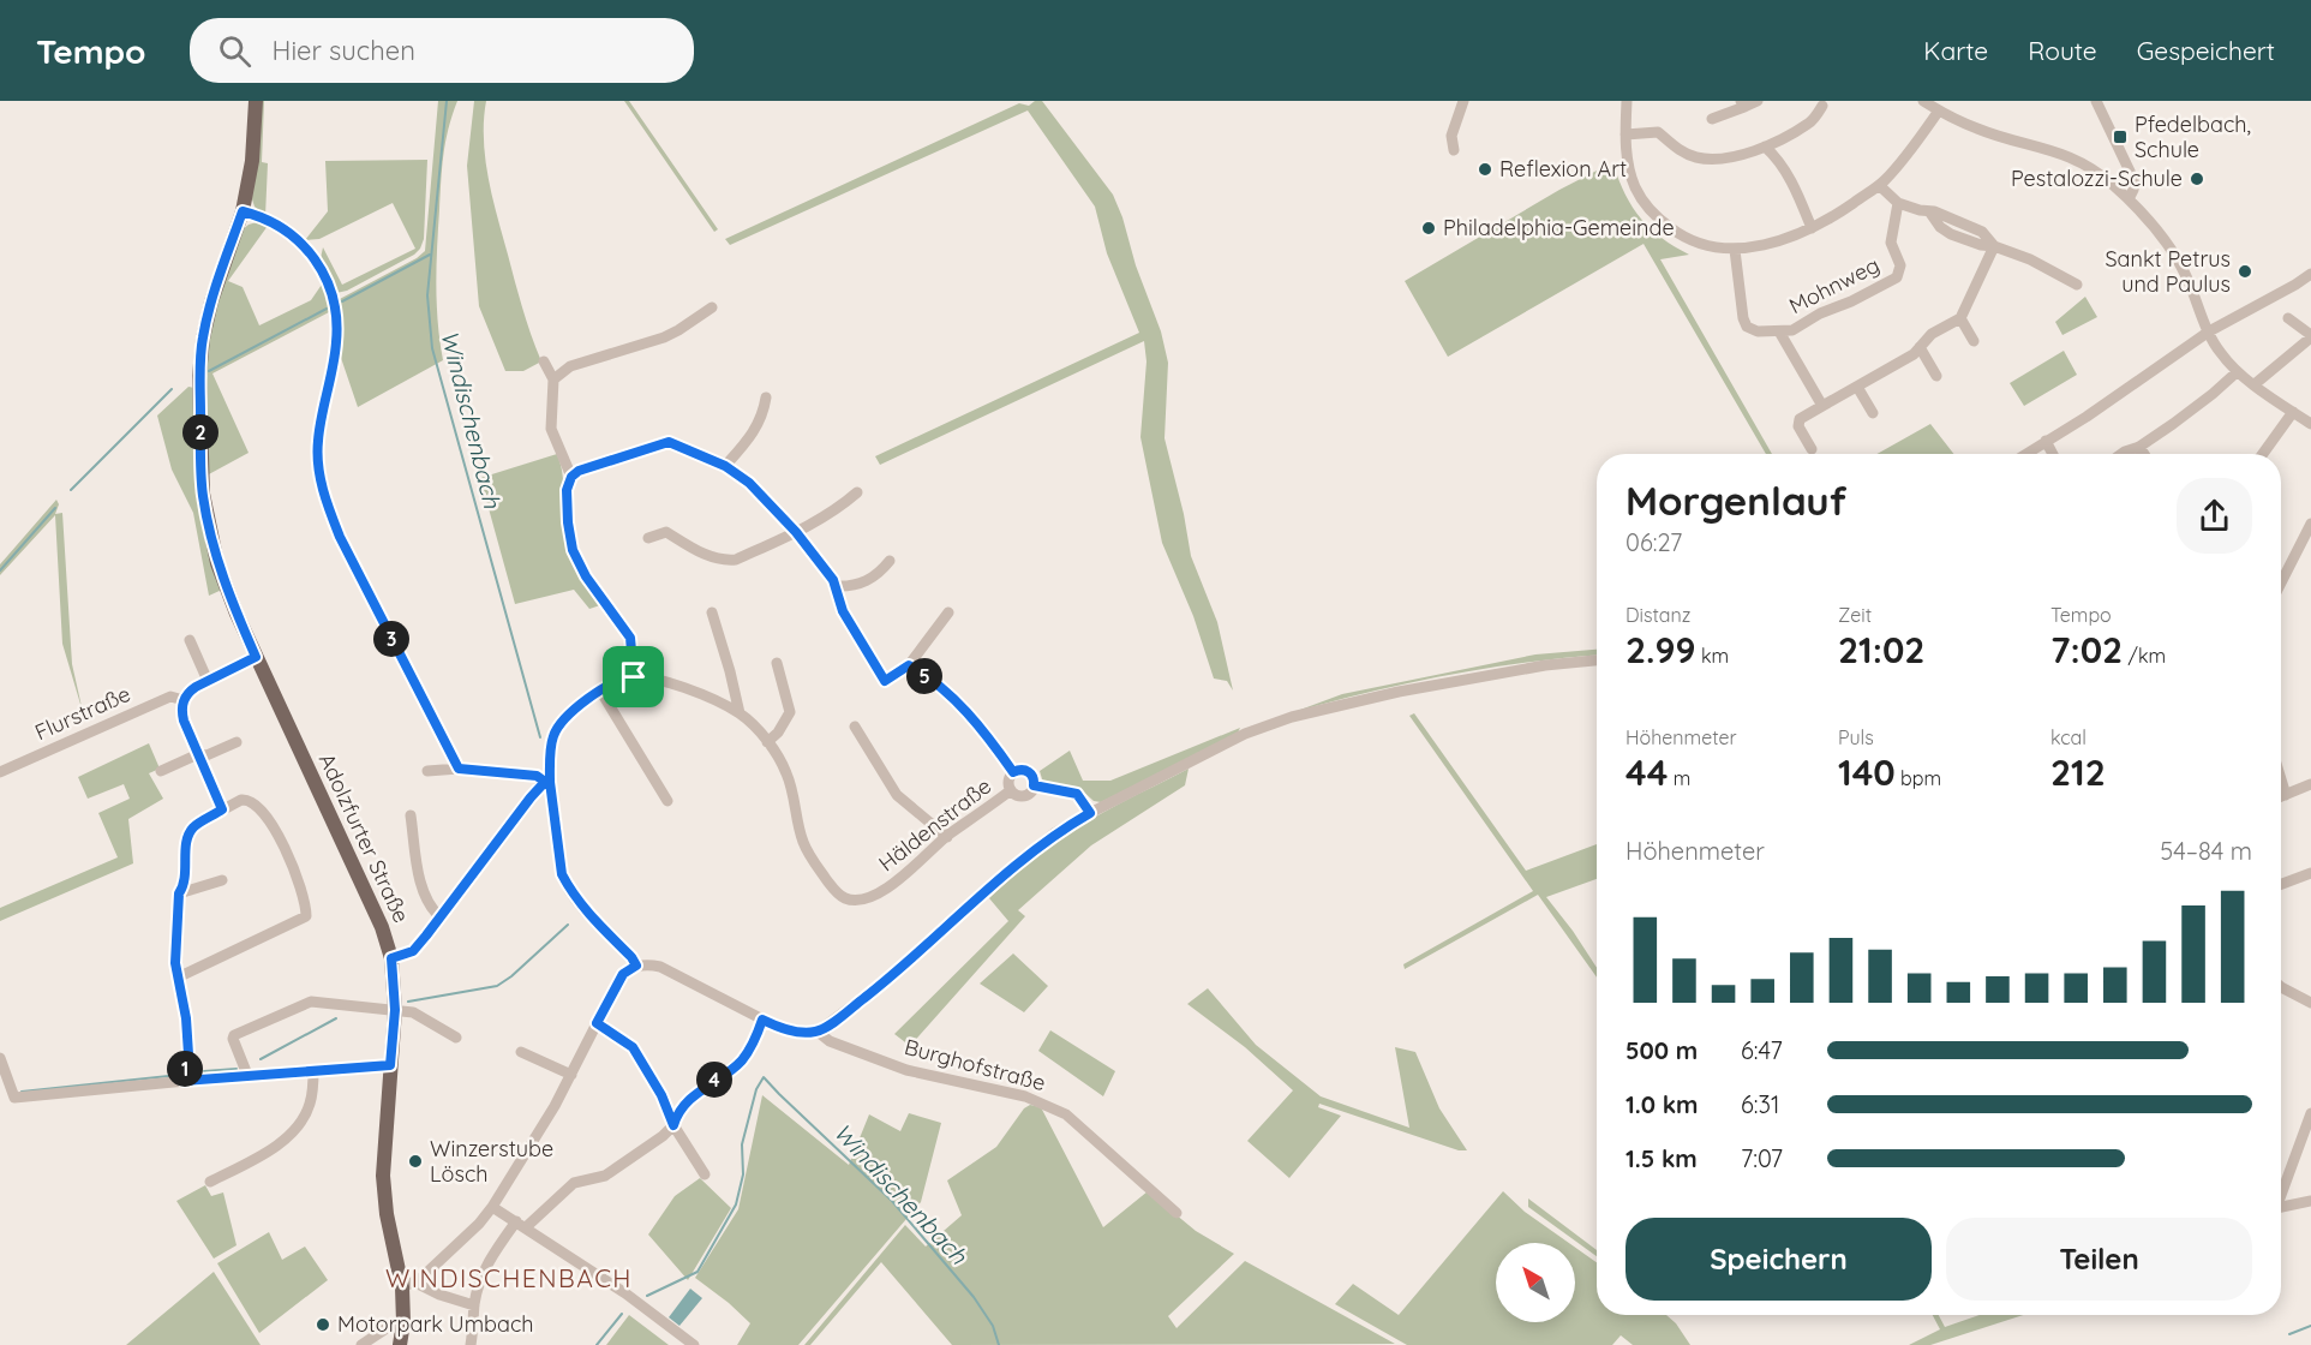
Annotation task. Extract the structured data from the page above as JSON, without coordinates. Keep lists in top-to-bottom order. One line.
{"streets":{"main road":["Adolzfurter Straße"],"street":["Mohnweg","Flurstraße","Häldenstraße","Burghofstraße"]},"districts":["WINDISCHENBACH"],"water":["Windischenbach"],"places":{"transit":["Pfedelbach, Schule"],"other":["Reflexion Art","Pestalozzi-Schule","Philadelphia-Gemeinde","Sankt Petrus und Paulus","Winzerstube Lösch","Motorpark Umbach"]},"north":"top left","page":{"header":"Tempo","search":"Hier suchen","nav":["Karte","Route","Gespeichert"],"pins":["2","3","5","1","4"],"heading":["Morgenlauf","06:27"],"stats":[["Distanz","2.99 km"],["Zeit","21:02"],["Tempo","7:02 /km"],["Höhenmeter","44 m"],["Puls","140 bpm"],["kcal","212"]],"chart":["Höhenmeter","54–84 m"],"list":[{"name":"500 m","note":"6:47"},{"name":"1.0 km","note":"6:31"},{"name":"1.5 km","note":"7:07"}],"buttons":["Speichern","Teilen"]}}
